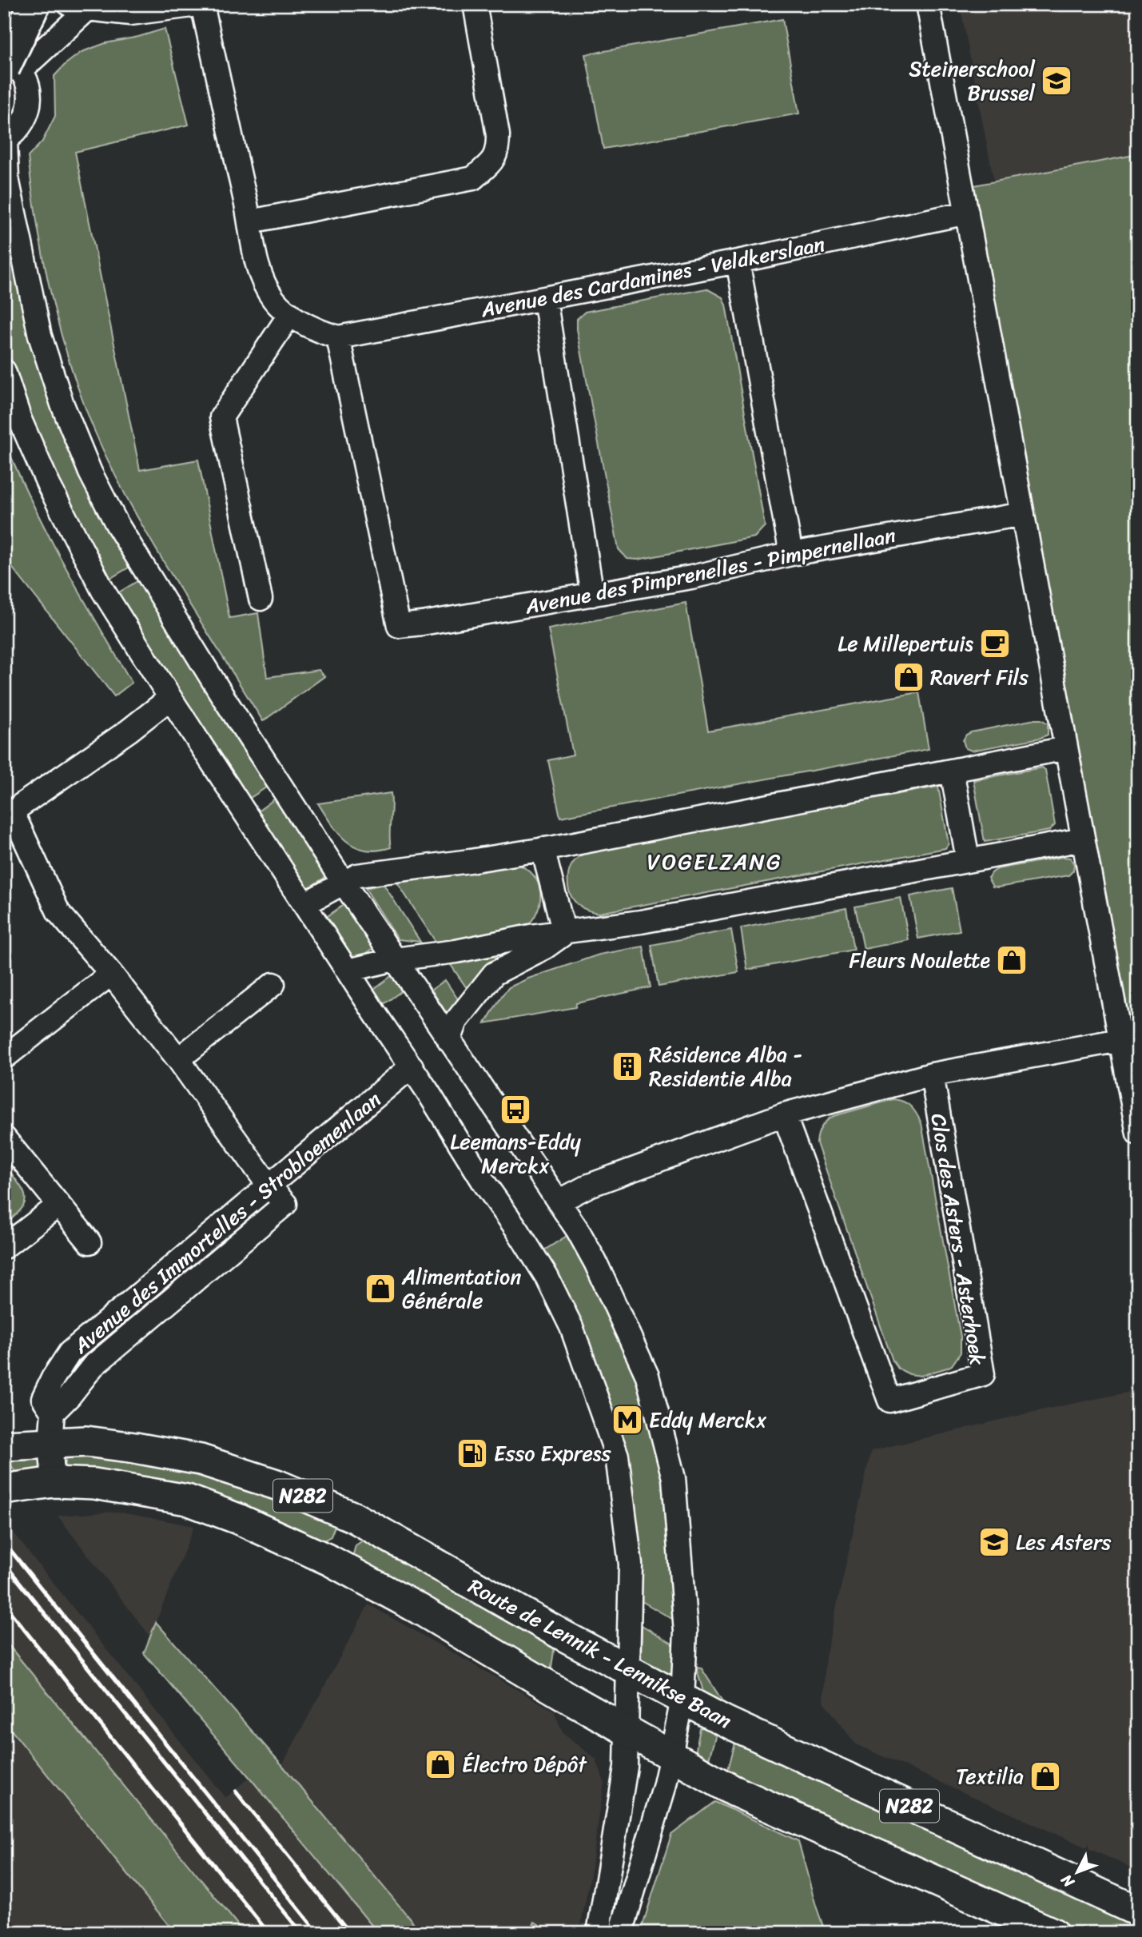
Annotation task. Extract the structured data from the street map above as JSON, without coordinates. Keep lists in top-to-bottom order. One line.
{"streets":{"main road":["N282","Route de Lennik - Lennikse Baan"],"street":["Avenue des Cardamines - Veldkerslaan","Avenue des Pimprenelles - Pimpernellaan","Avenue des Immortelles - Strobloemenlaan","Clos des Asters - Asterhoek"]},"crossings":[["Avenue des Cardamines - Veldkerslaan","Avenue des Pimprenelles - Pimpernellaan"],["Avenue des Immortelles - Strobloemenlaan","Route de Lennik - Lennikse Baan"]],"districts":["VOGELZANG"],"places":{"school or university":["Steinerschool Brussel","Les Asters"],"cafe":["Le Millepertuis"],"shop":["Ravert Fils","Fleurs Noulette","Alimentation Générale","Électro Dépôt","Textilia"],"building":["Résidence Alba - Residentie Alba"],"bus stop":["Leemans-Eddy Merckx"],"metro station":["Eddy Merckx"],"fuel station":["Esso Express"]},"north":"bottom left"}
